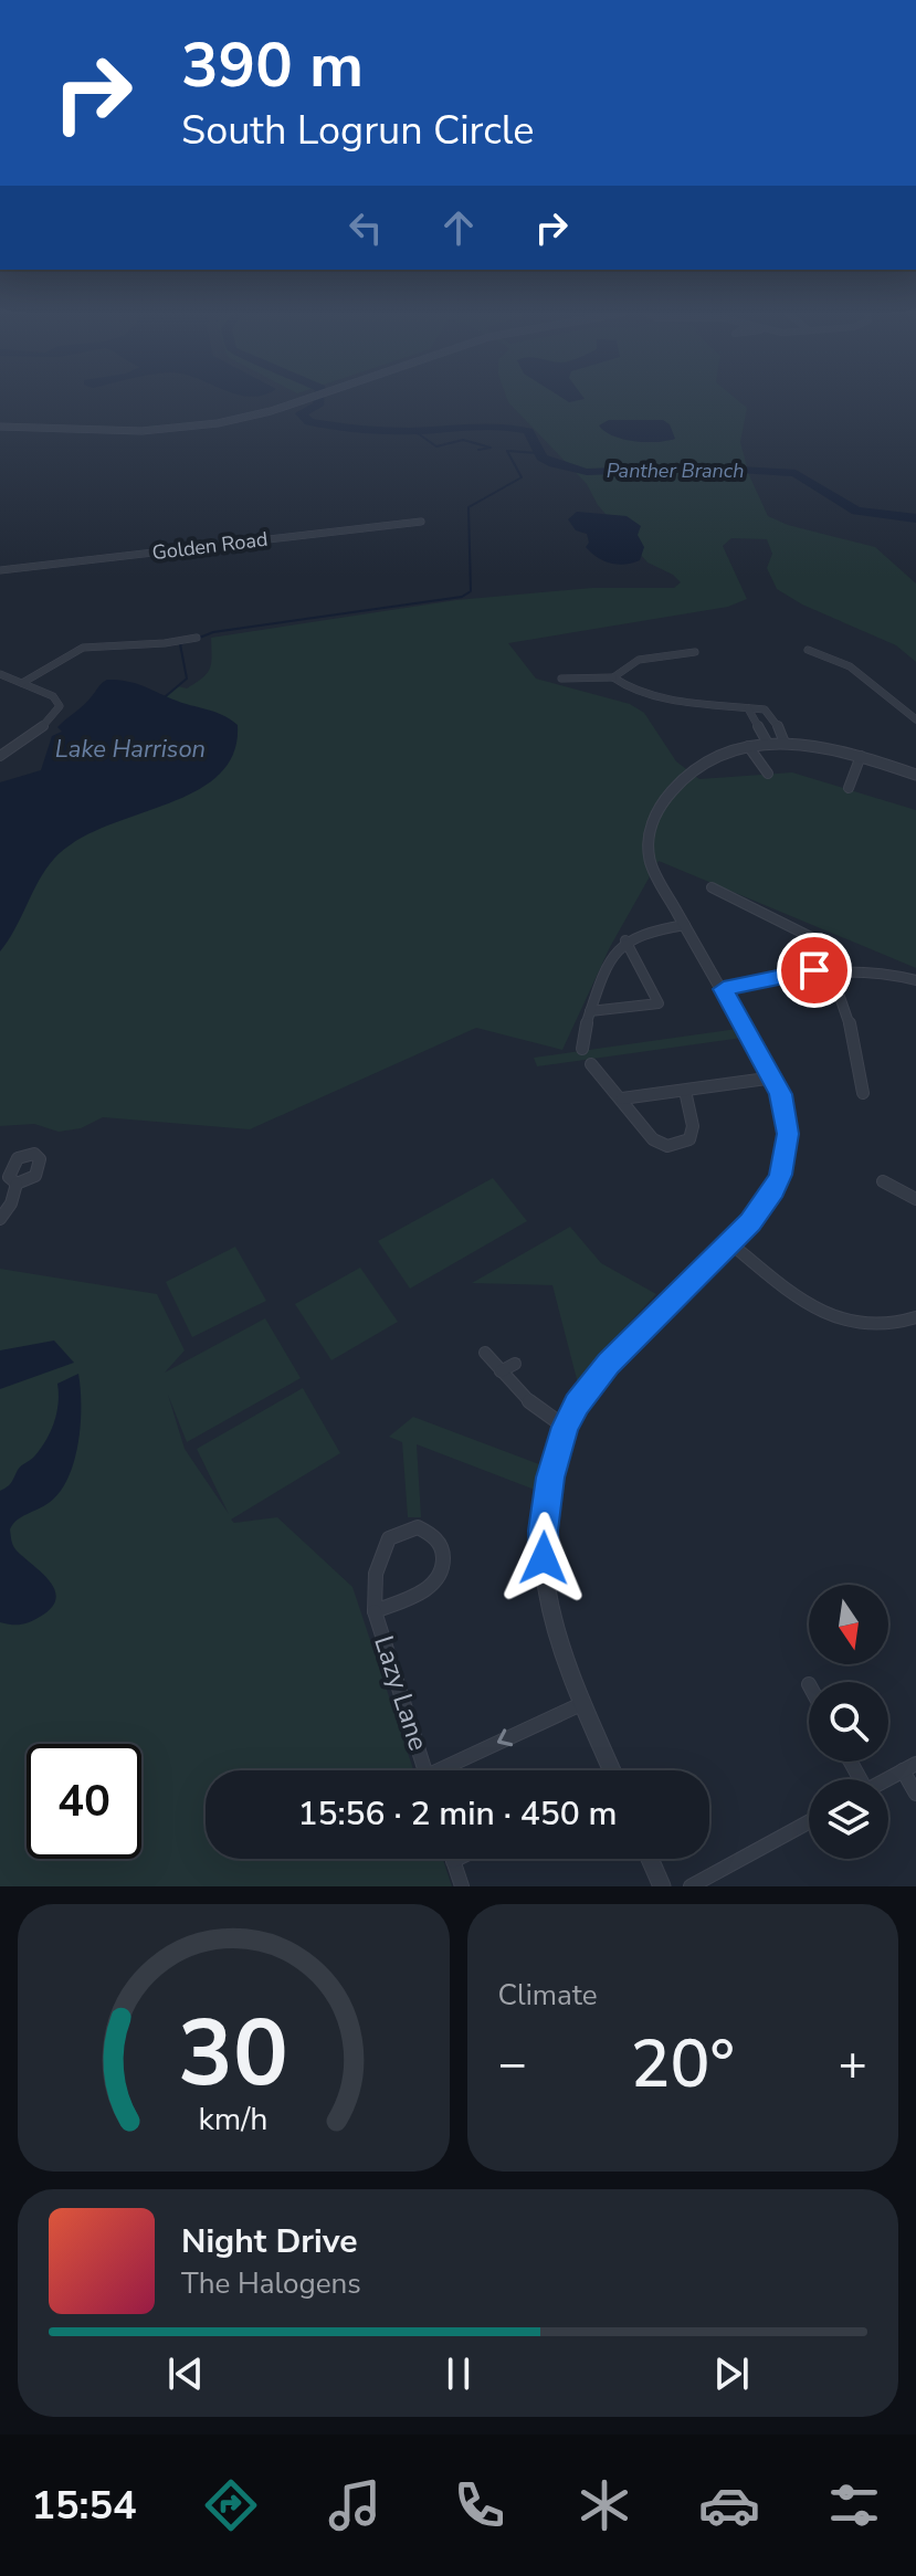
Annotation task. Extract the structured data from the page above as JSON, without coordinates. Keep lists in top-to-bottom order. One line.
{"streets":{"street":["Golden Road","Lazy Lane"]},"water":["Panther Branch","Lake Harrison"],"north":"bottom","page":{"turn":["390 m","South Logrun Circle"],"limit":"40","trip":"15:56 · 2 min · 450 m","tile":"Climate","heat":["−","20°","+"],"song":["Night Drive","The Halogens"],"tabs":"15:54","gauge":["30","km/h"]}}
